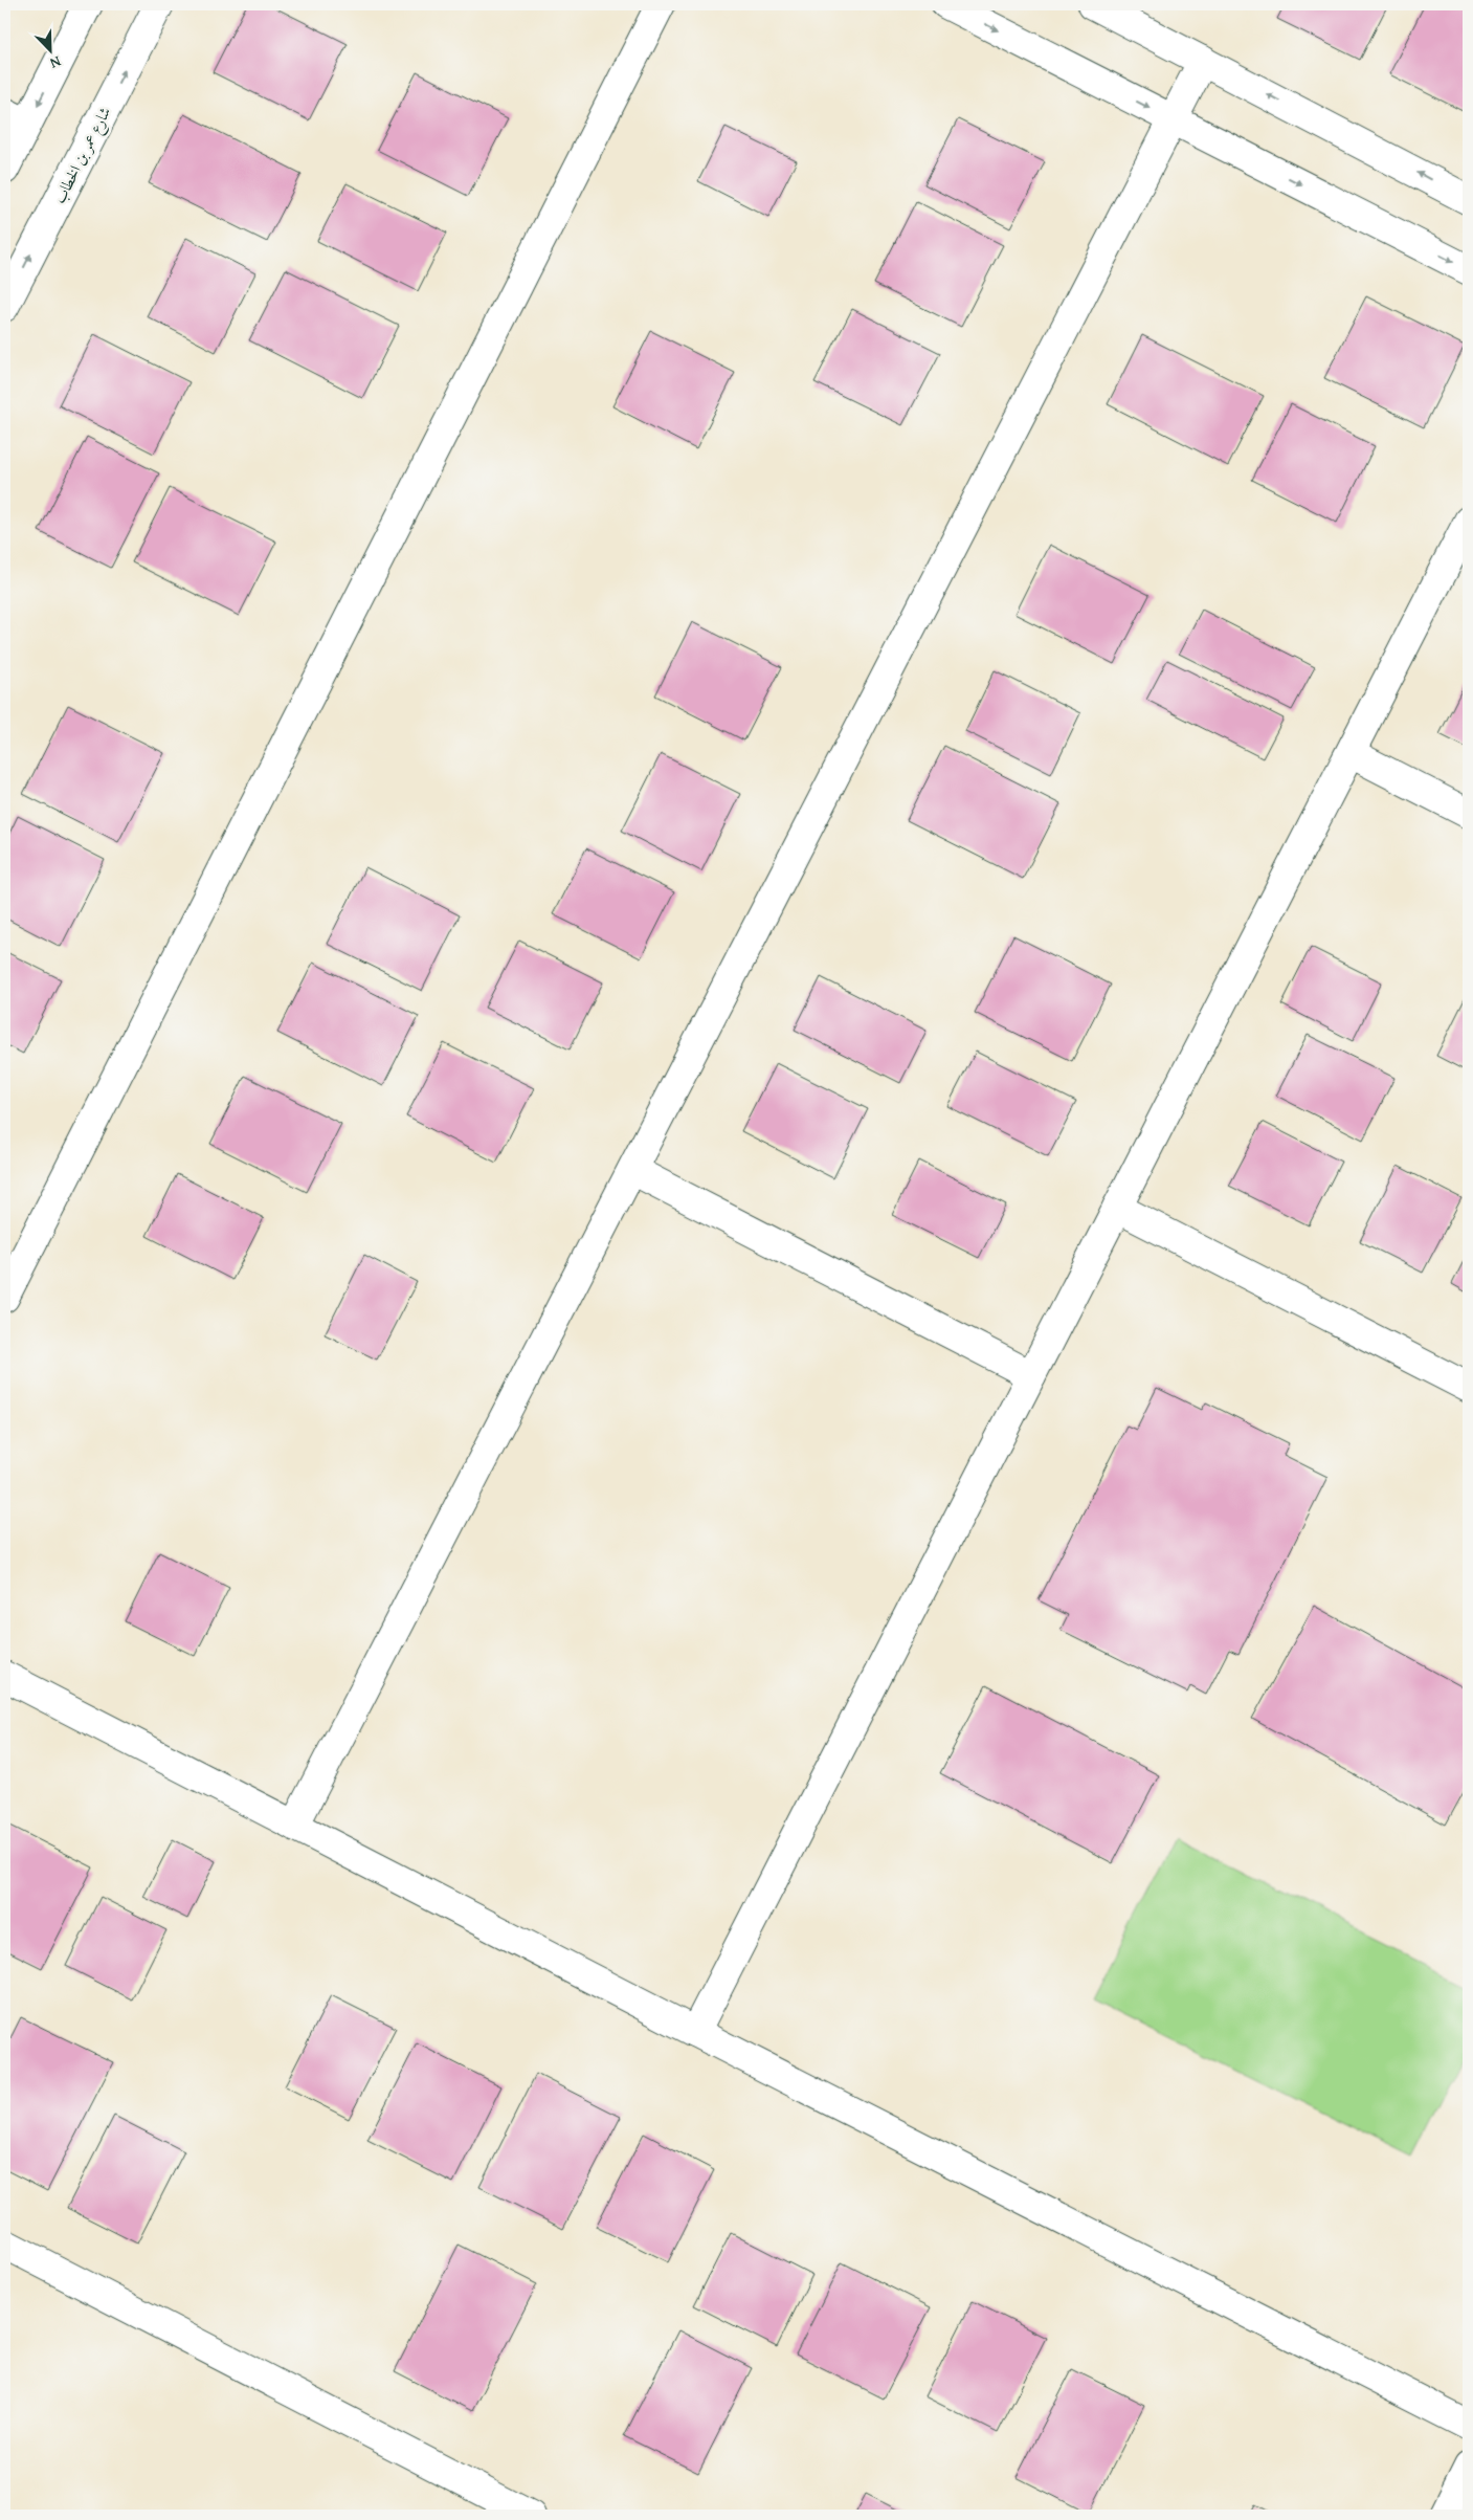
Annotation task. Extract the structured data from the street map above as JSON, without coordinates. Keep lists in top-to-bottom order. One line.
{"streets":{"street":["شارع عمر بن الخطاب"]},"north":"bottom right"}
